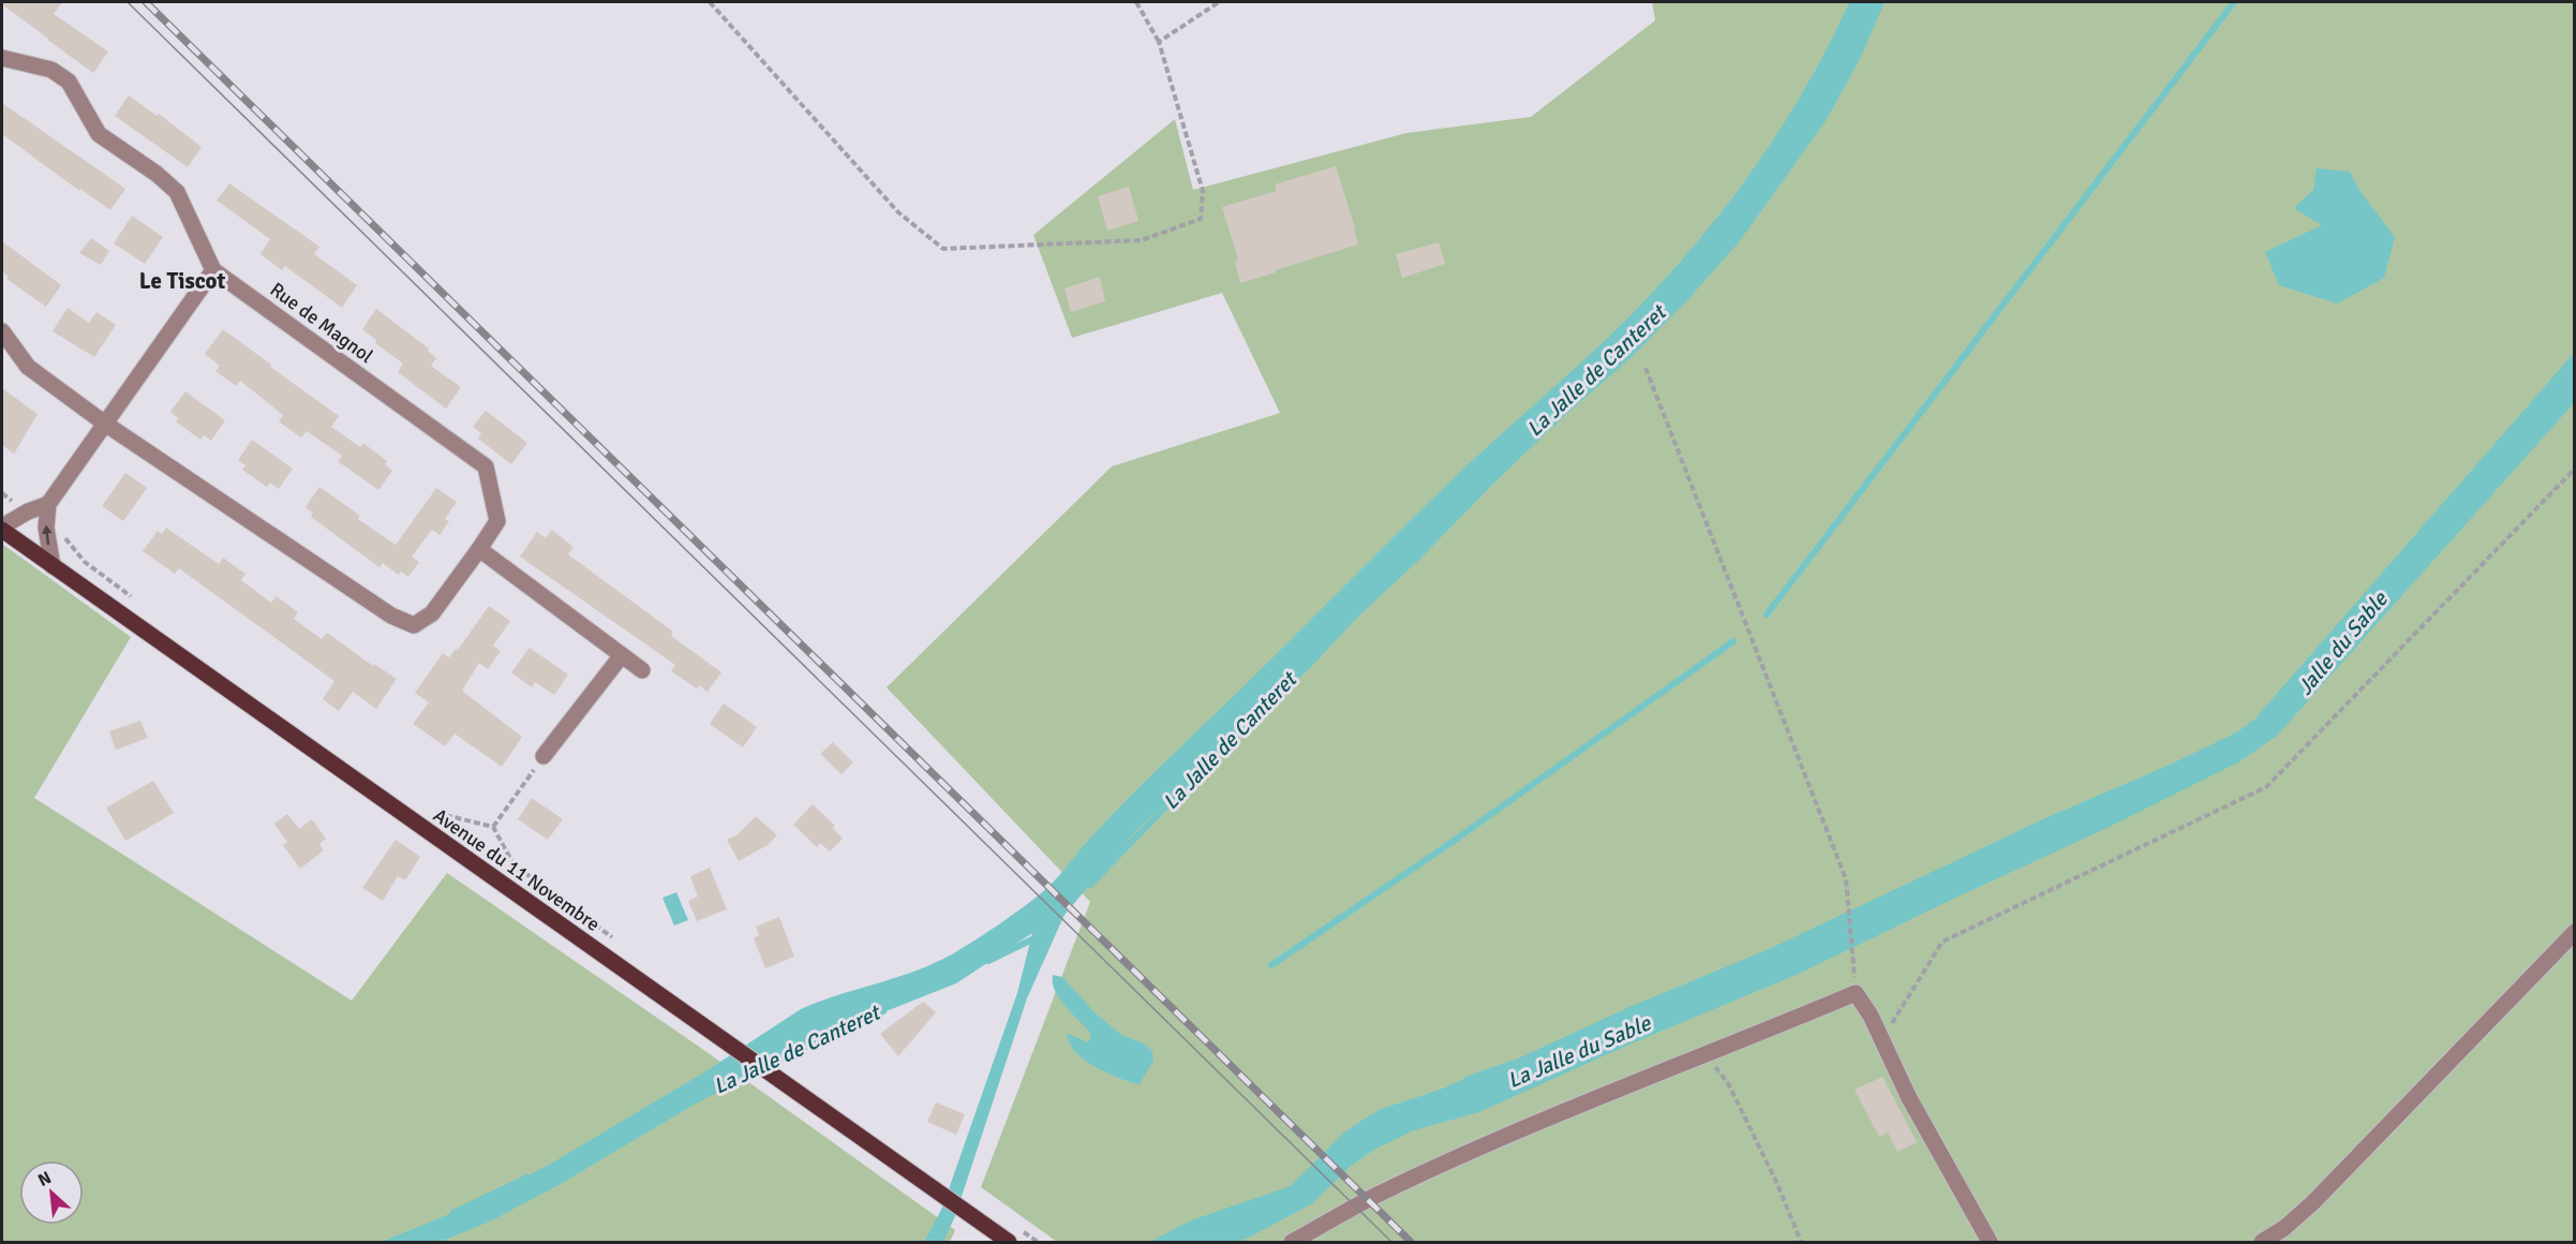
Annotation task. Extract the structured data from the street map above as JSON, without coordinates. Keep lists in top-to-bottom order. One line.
{"streets":{"main road":["Avenue du 11 Novembre"],"street":["Rue de Magnol"]},"districts":["Le Tiscot"],"water":["La Jalle de Canteret","Jalle du Sable","La Jalle du Sable"],"north":"top left"}
